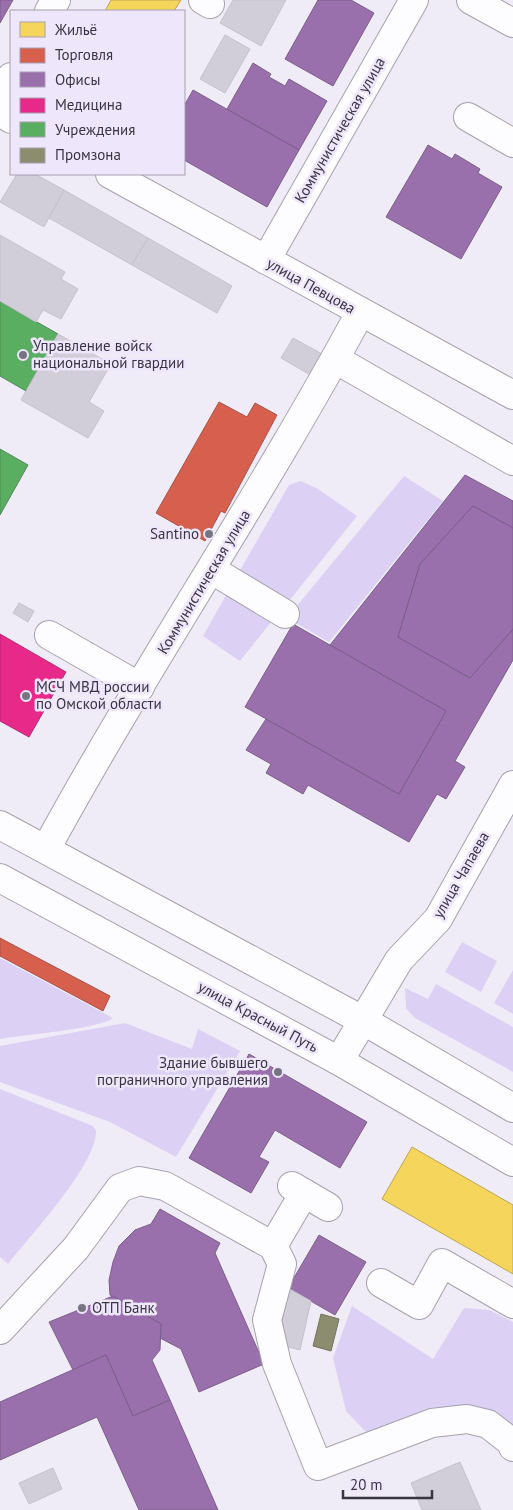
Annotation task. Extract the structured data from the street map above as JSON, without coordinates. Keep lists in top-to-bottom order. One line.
{"streets":{"street":["Коммунистическая улица","улица Певцова","улица Чапаева","улица Красный Путь"]},"crossings":[["Коммунистическая улица","улица Певцова"],["улица Чапаева","улица Красный Путь"]],"places":["Управление войск национальной гвардии","Santino","МСЧ МВД россии по Омской области","Здание бывшего пограничного управления","ОТП Банк"],"legend":["Жильё","Торговля","Офисы","Медицина","Учреждения","Промзона"],"scale_bar":"20 m"}
